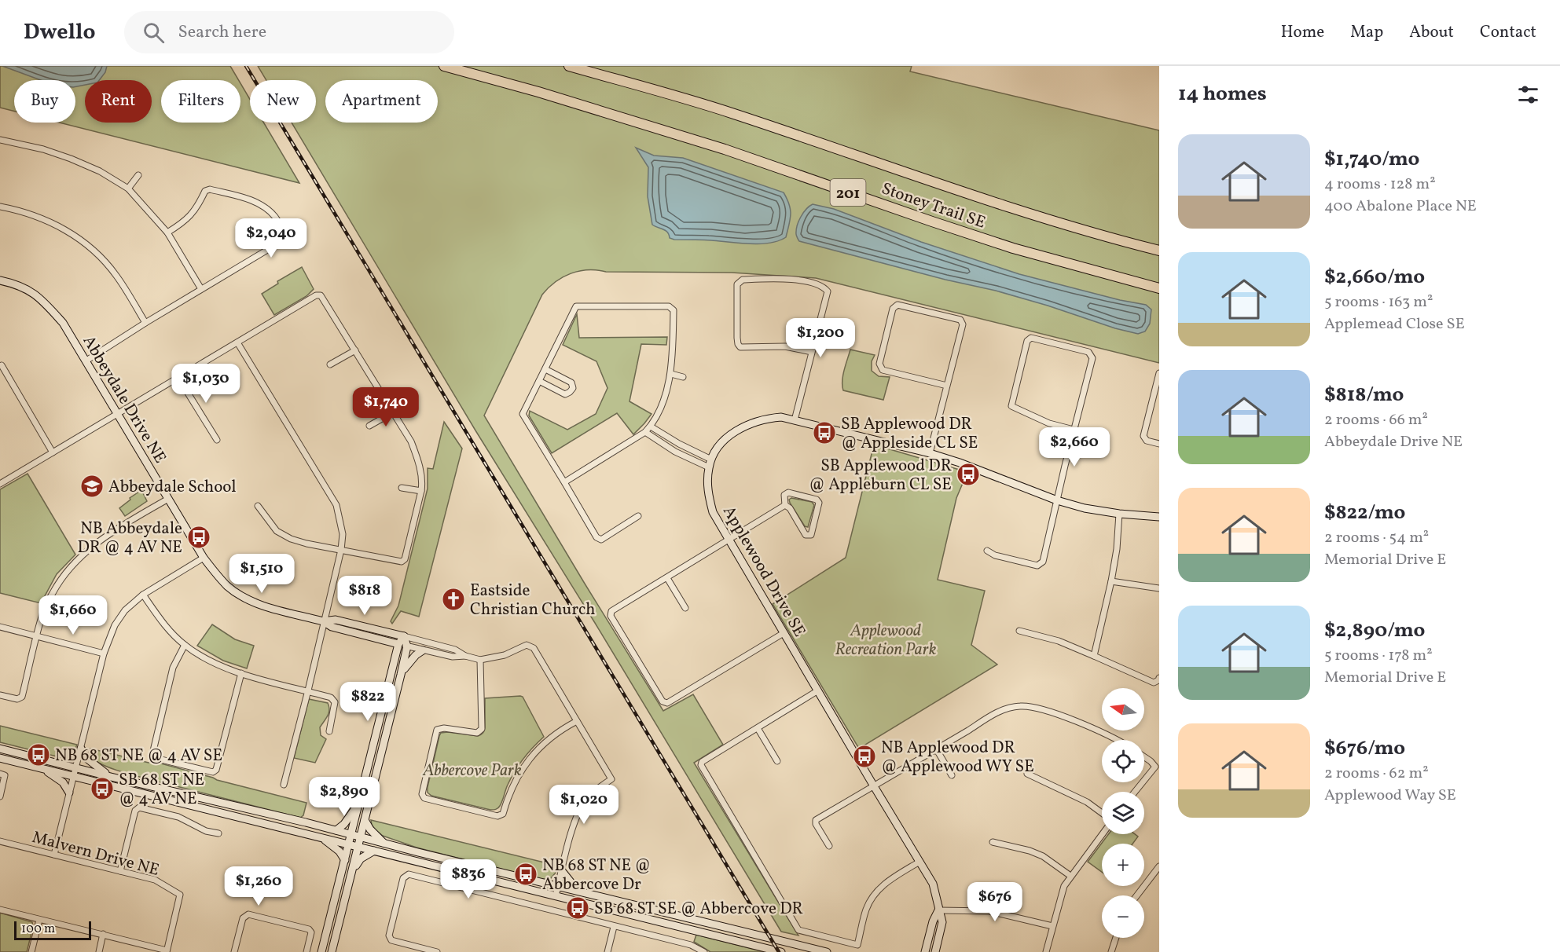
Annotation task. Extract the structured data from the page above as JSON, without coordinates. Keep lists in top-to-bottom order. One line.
{"streets":{"highway":["201","Stoney Trail SE"],"street":["Abbeydale Drive NE","Applewood Drive SE","Malvern Drive NE"]},"parks":["Applewood Recreation Park","Abbercove Park"],"places":{"bus stop":["SB Applewood DR @ Appleside CL SE","SB Applewood DR @ Appleburn CL SE","NB Abbeydale DR @ 4 AV NE","NB 68 ST NE @ 4 AV SE","NB Applewood DR @ Applewood WY SE","SB 68 ST NE @ 4 AV NE","NB 68 ST NE @ Abbercove Dr","SB 68 ST SE @ Abbercove DR"],"school or university":["Abbeydale School"],"church":["Eastside Christian Church"]},"scale_bar":"100 m","north":"left","page":{"header":"Dwello","search":"Search here","nav":["Home","Map","About","Contact"],"heading":"14 homes","chip":["Buy","Rent","Filters","New","Apartment"],"list":[{"name":"$1,740/mo","note":"4 rooms · 128 m² · 400 Abalone Place NE"},{"name":"$2,660/mo","note":"5 rooms · 163 m² · Applemead Close SE"},{"name":"$818/mo","note":"2 rooms · 66 m² · Abbeydale Drive NE"},{"name":"$822/mo","note":"2 rooms · 54 m² · Memorial Drive E"},{"name":"$2,890/mo","note":"5 rooms · 178 m² · Memorial Drive E"},{"name":"$676/mo","note":"2 rooms · 62 m² · Applewood Way SE"}],"price":["$2,040","$1,200","$1,030","$1,740","$2,660","$1,510","$818","$1,660","$822","$2,890","$1,020","$836","$1,260","$676"],"map_buttons":["+","−"],"scale":"100 m"}}
